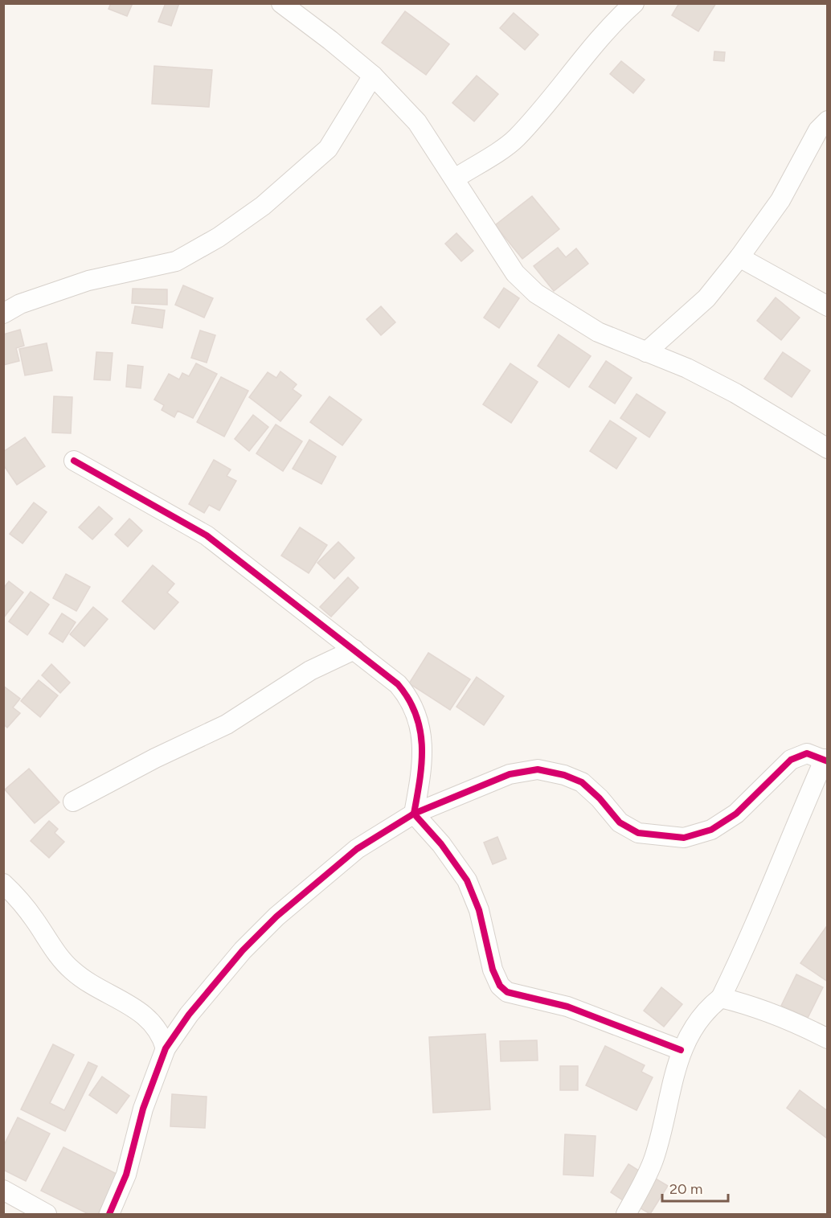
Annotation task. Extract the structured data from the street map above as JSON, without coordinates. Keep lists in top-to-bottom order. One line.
{"scale_bar":"20 m"}
